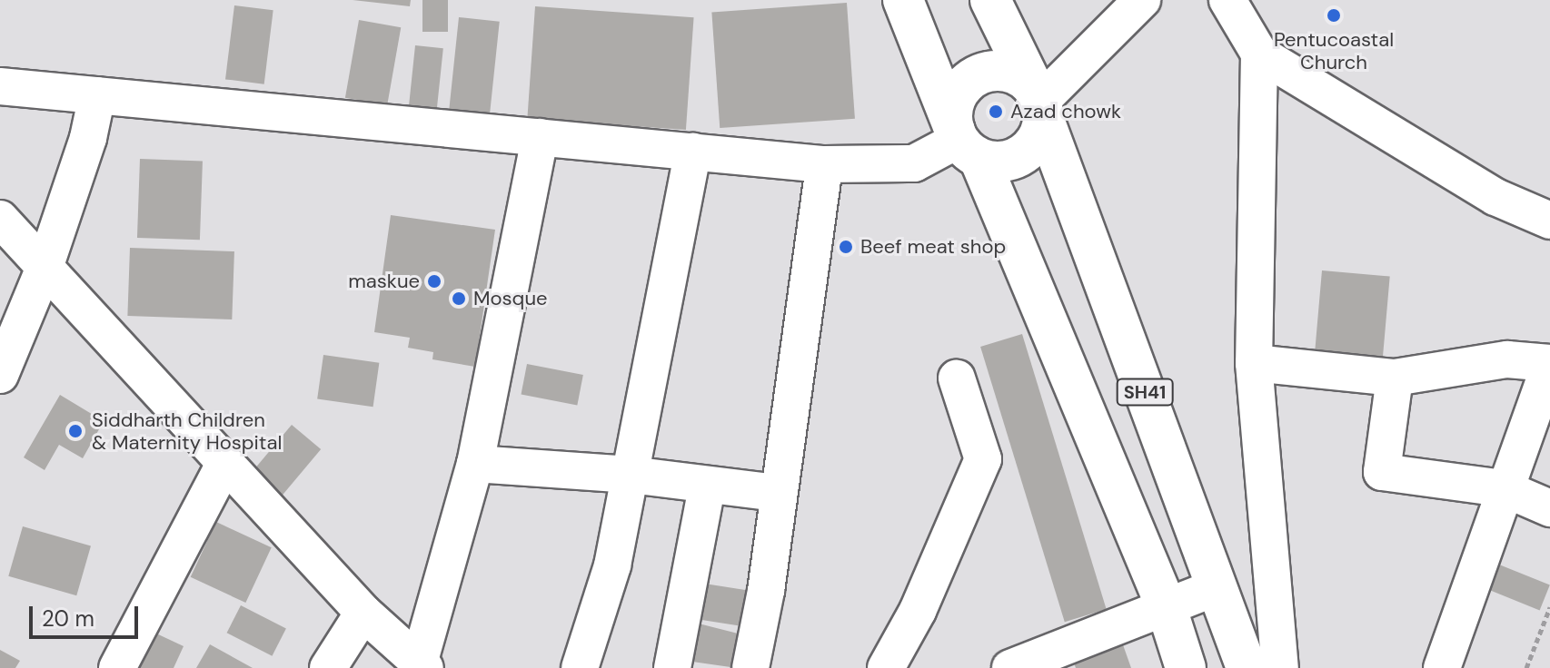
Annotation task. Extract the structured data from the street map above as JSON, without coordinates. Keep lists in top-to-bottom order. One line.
{"streets":{"main road":["SH41"]},"places":["Pentucoastal Church","Azad chowk","Beef meat shop","maskue","Mosque","Siddharth Children & Maternity Hospital"],"scale_bar":"20 m"}
